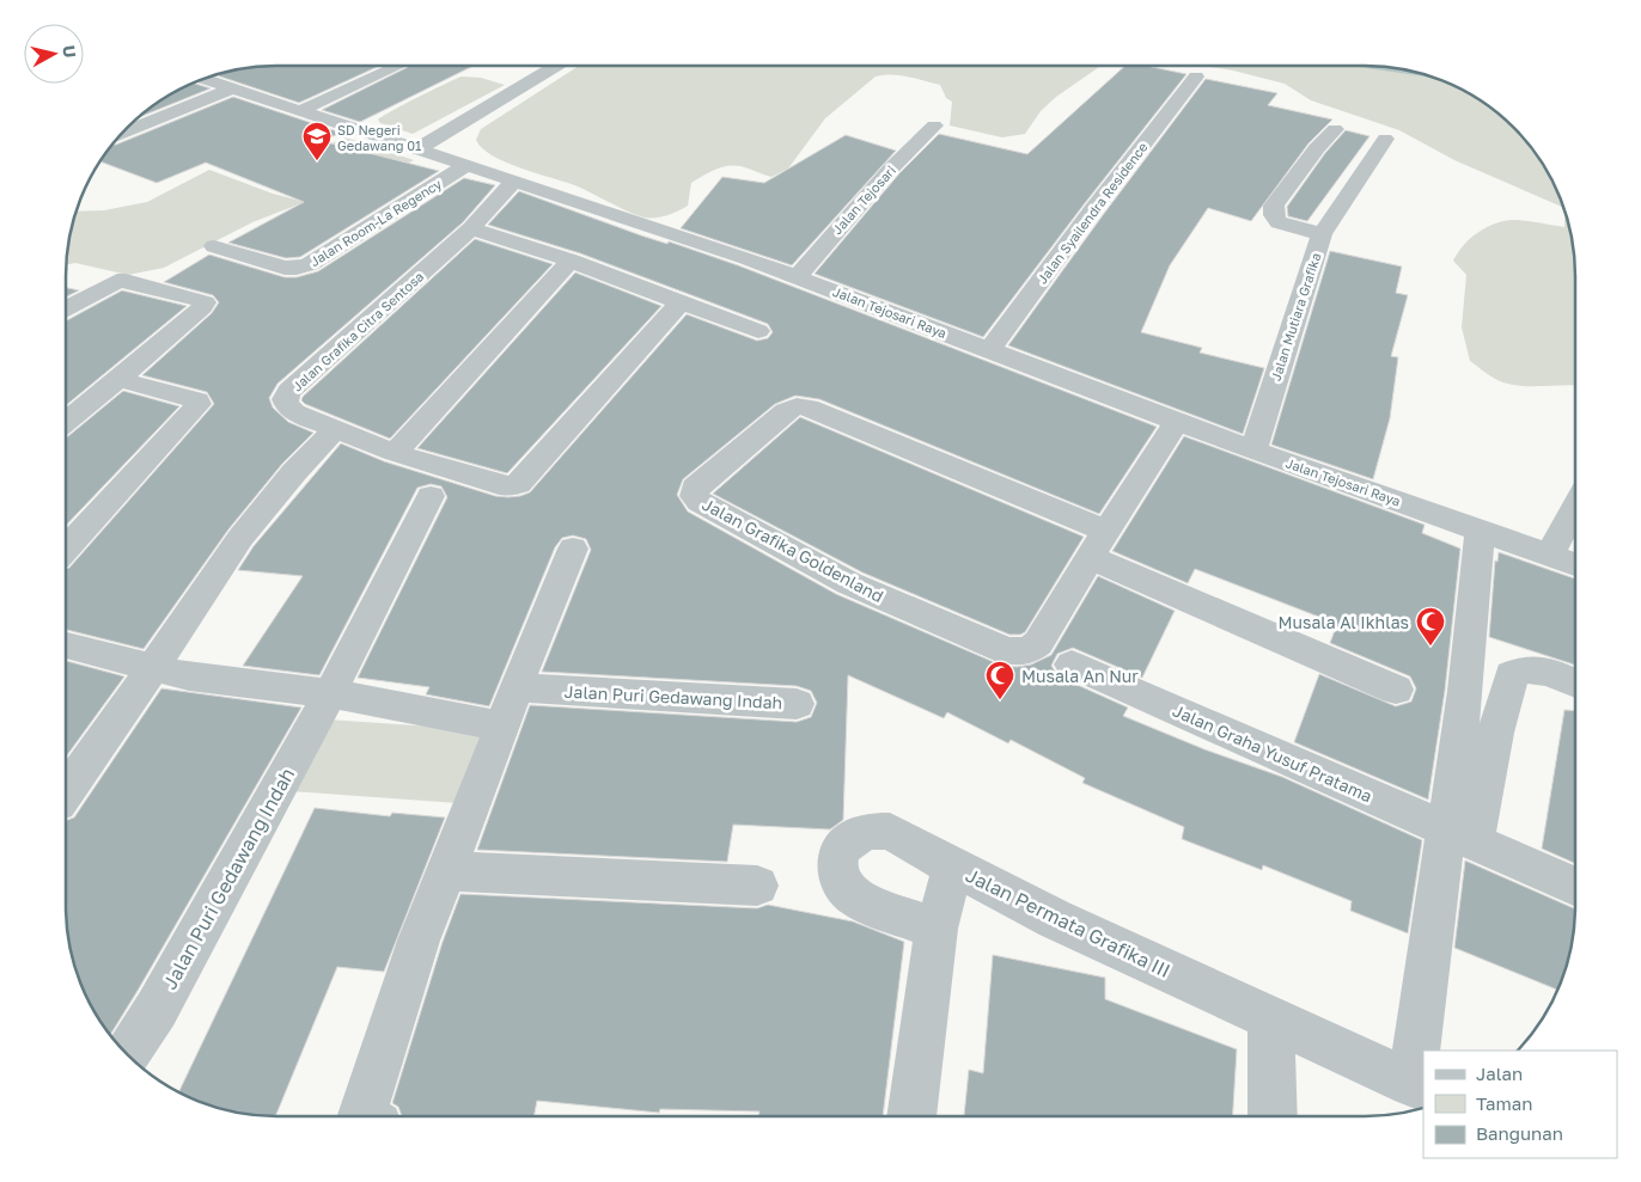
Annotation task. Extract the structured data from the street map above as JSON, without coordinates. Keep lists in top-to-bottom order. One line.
{"streets":{"street":["Jalan Tejosari","Jalan Syailendra Residence","Jalan Room-La Regency","Jalan Tejosari Raya","Jalan Mutiara Grafika","Jalan Grafika Citra Sentosa","Jalan Grafika Goldenland","Jalan Puri Gedawang Indah","Jalan Graha Yusuf Pratama","Jalan Permata Grafika III"]},"crossings":[["Jalan Tejosari","Jalan Tejosari Raya"],["Jalan Syailendra Residence","Jalan Tejosari Raya"],["Jalan Room-La Regency","Jalan Tejosari Raya"],["Jalan Tejosari Raya","Jalan Mutiara Grafika"],["Jalan Tejosari Raya","Jalan Grafika Citra Sentosa"],["Jalan Tejosari Raya","Jalan Grafika Goldenland"]],"places":{"school or university":["SD Negeri Gedawang 01"],"mosque":["Musala Al Ikhlas","Musala An Nur"]},"legend":["Jalan","Taman","Bangunan"],"north":"right"}
